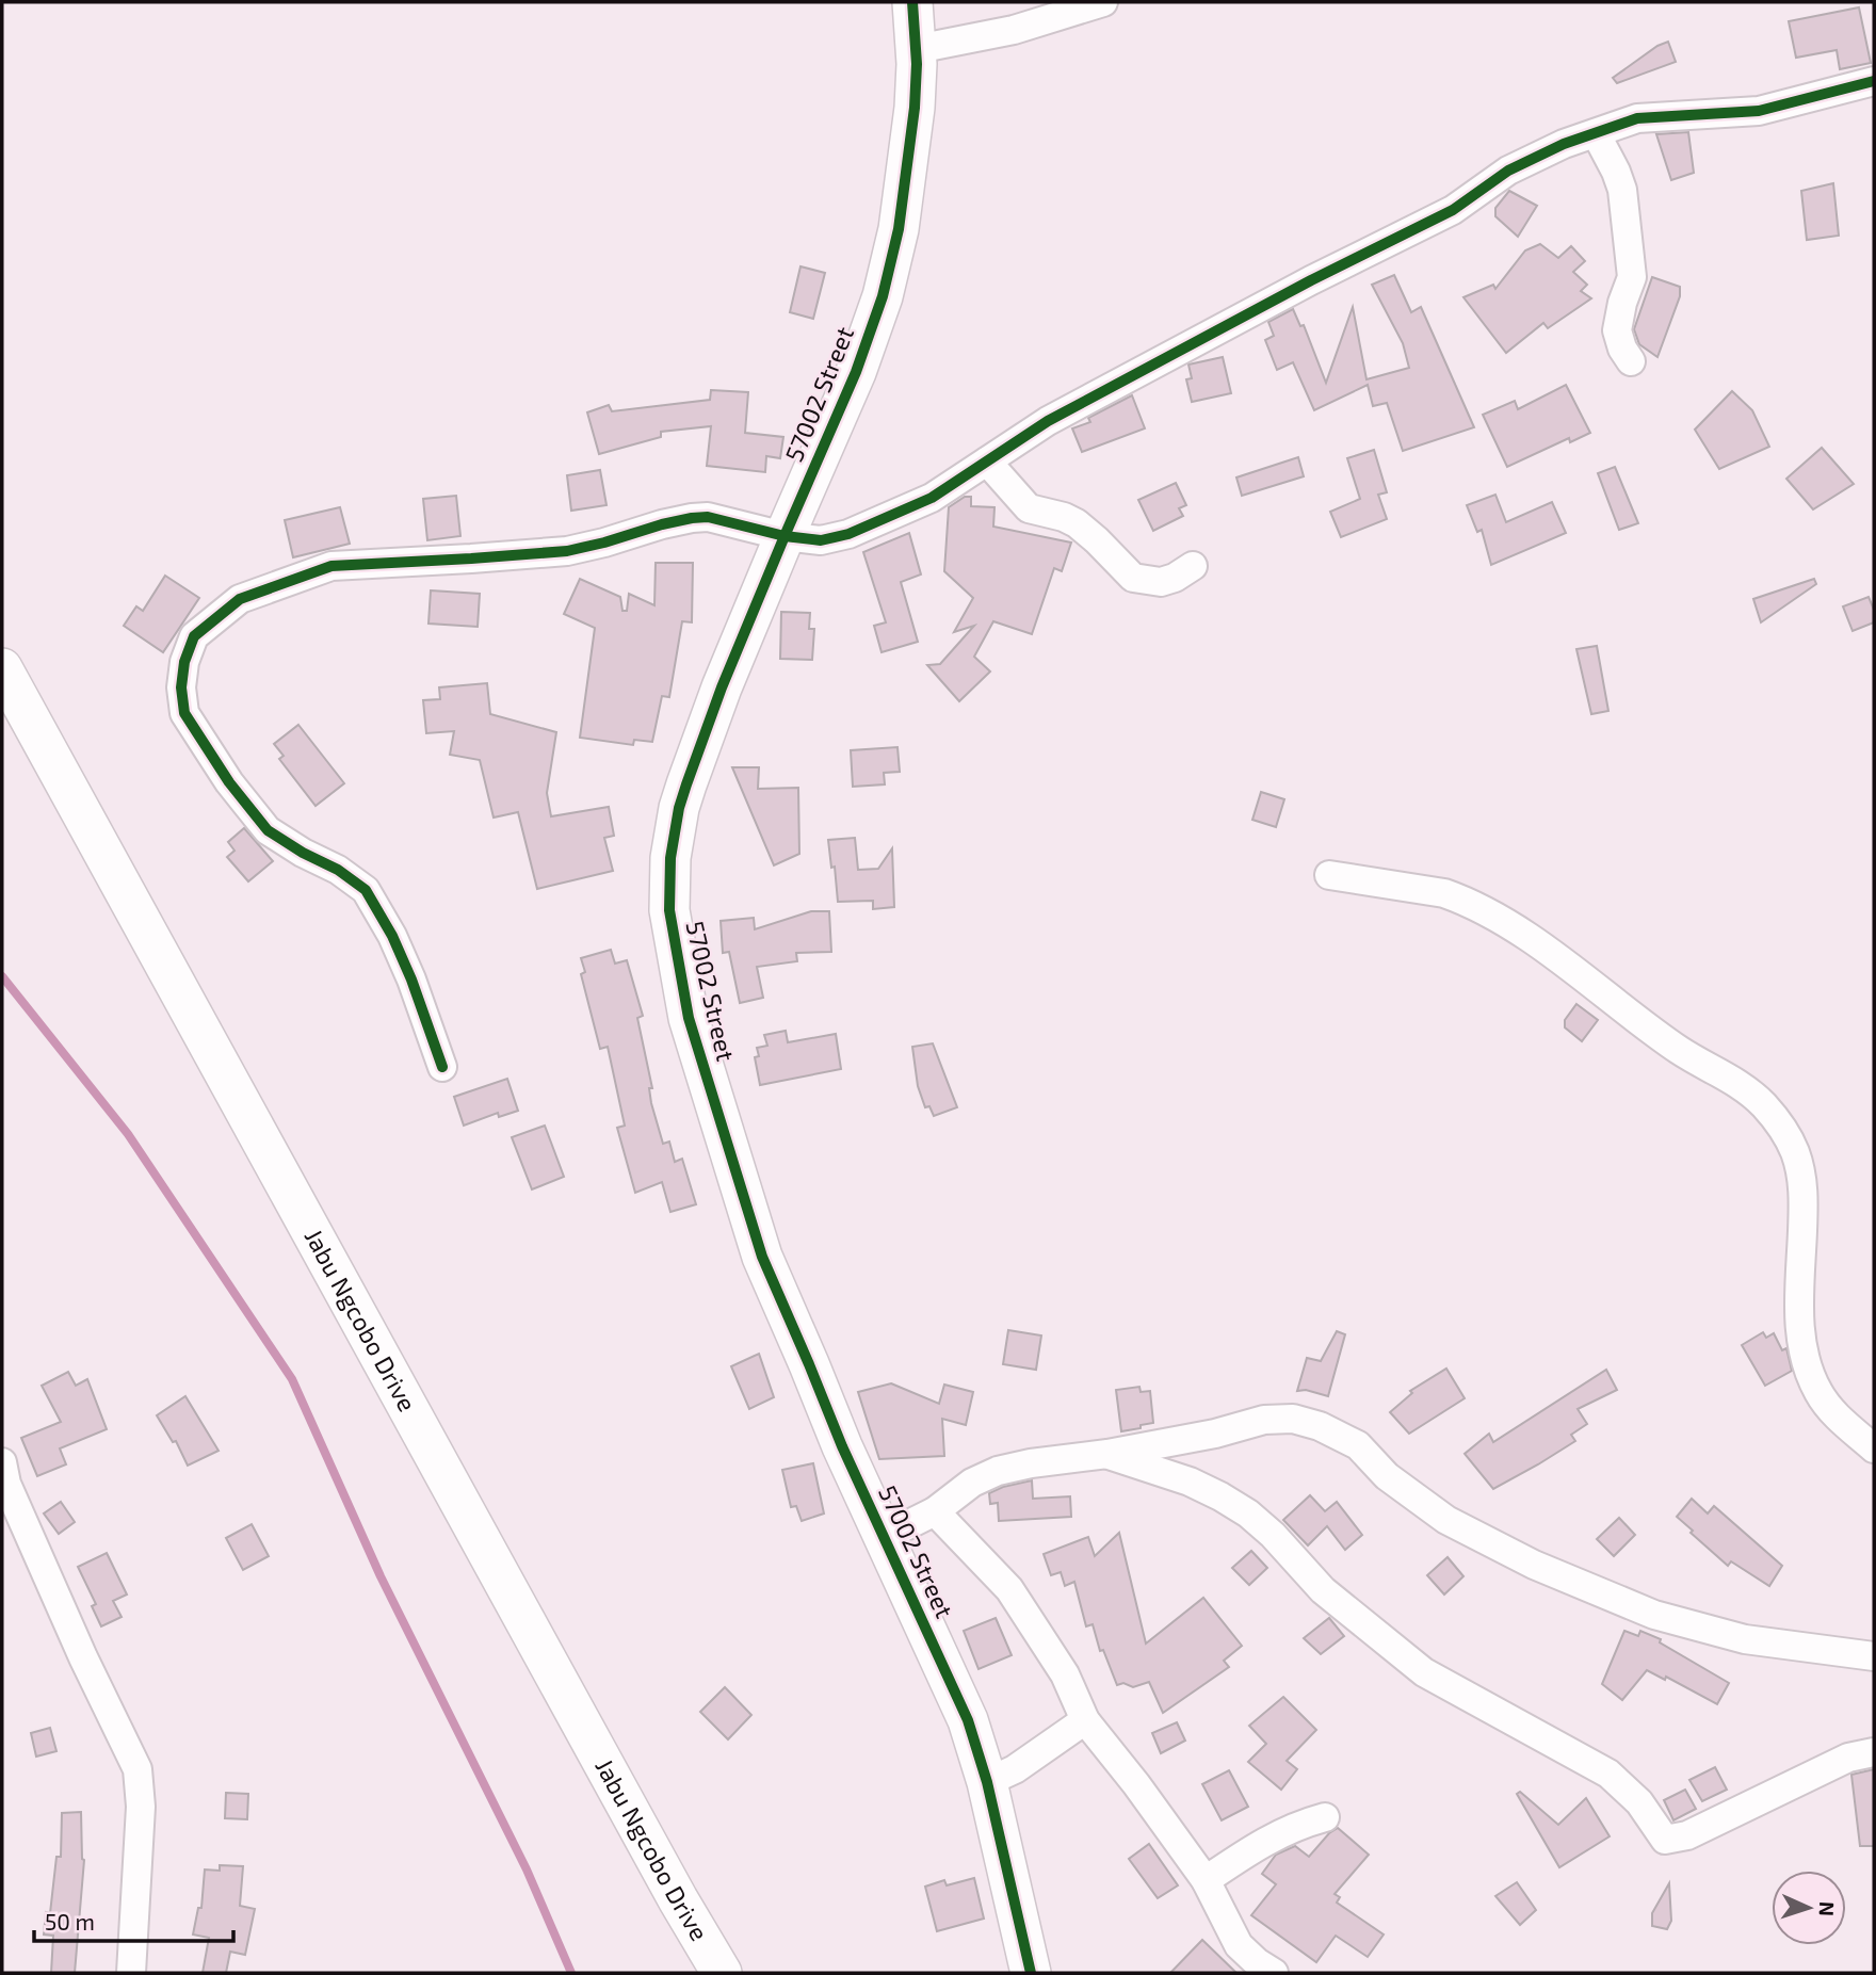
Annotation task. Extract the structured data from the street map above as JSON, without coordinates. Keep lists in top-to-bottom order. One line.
{"streets":{"street":["57002 Street","Jabu Ngcobo Drive"]},"scale_bar":"50 m","north":"right"}
